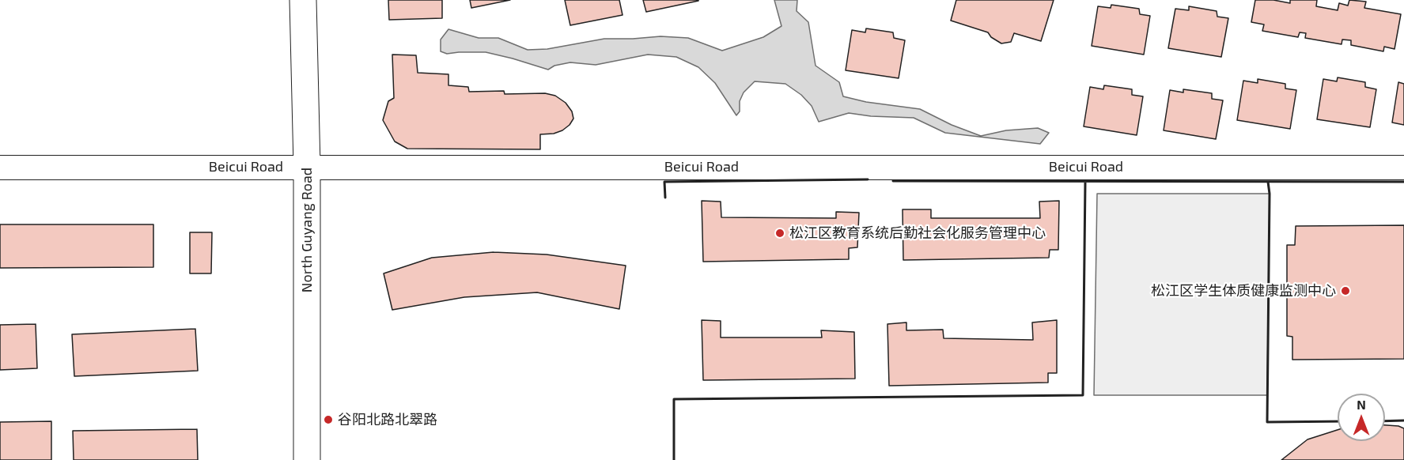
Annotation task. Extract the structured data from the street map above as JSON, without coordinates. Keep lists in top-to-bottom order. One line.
{"streets":{"main road":["North Guyang Road"],"street":["Beicui Road"]},"crossings":[["Beicui Road","North Guyang Road"]],"places":["松江区教育系统后勤社会化服务管理中心","松江区学生体质健康监测中心","谷阳北路北翠路"],"north":"top"}
